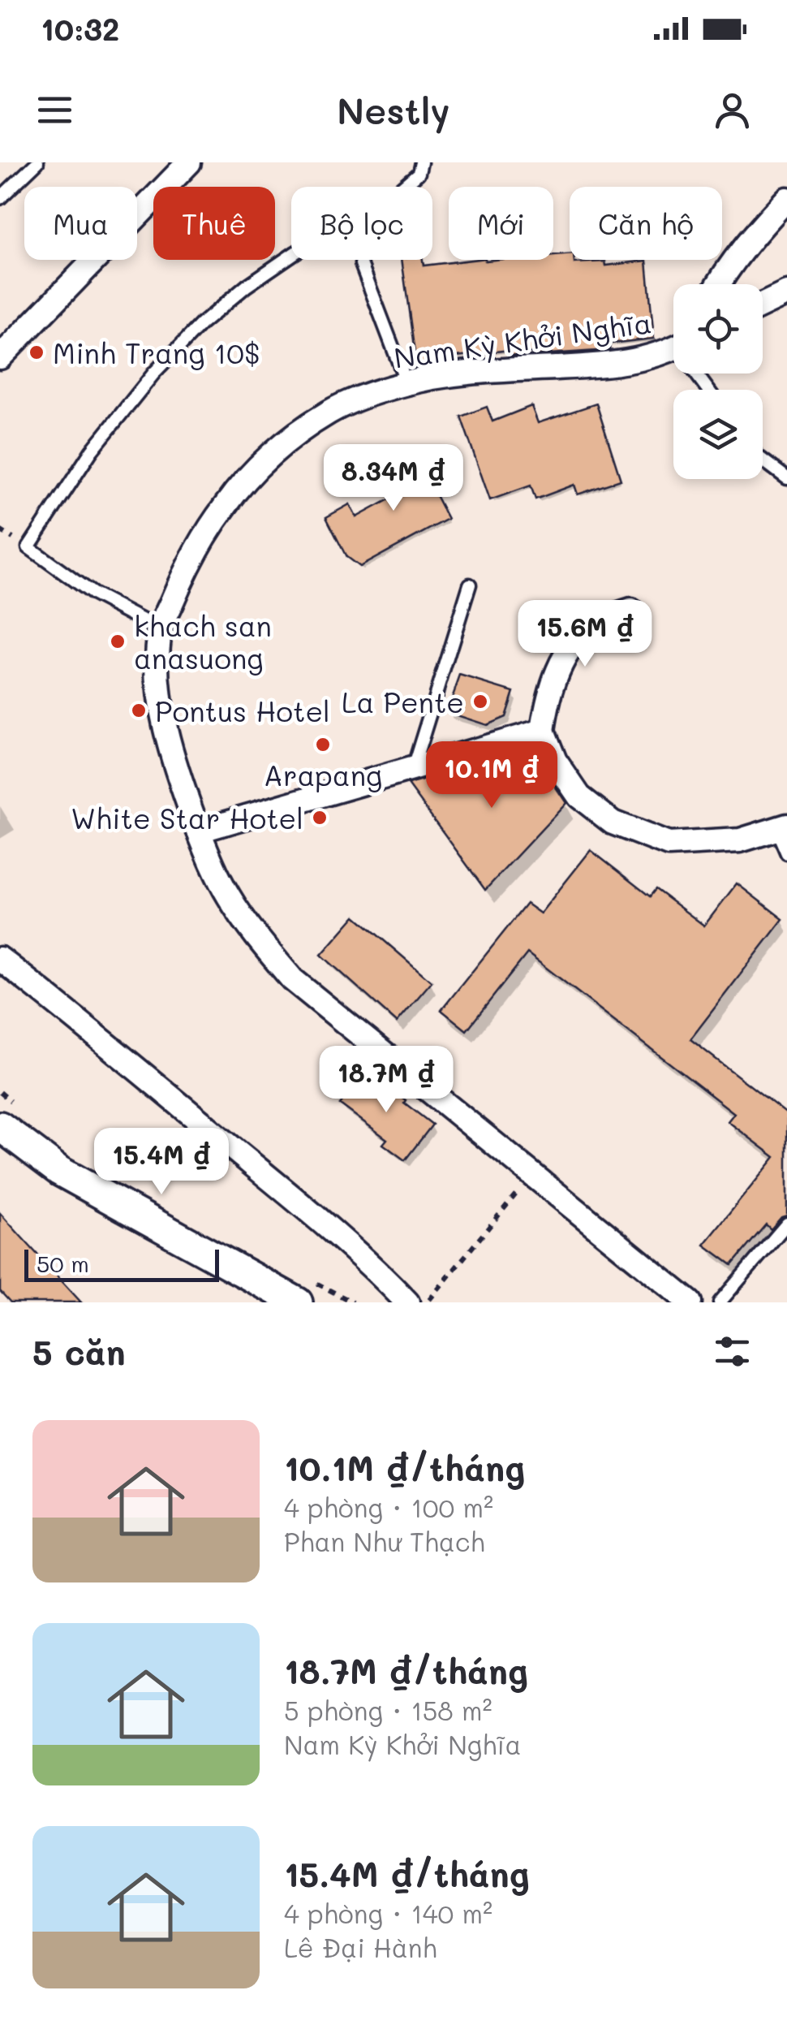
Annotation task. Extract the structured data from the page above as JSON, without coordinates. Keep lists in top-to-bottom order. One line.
{"streets":{"street":["Nam Kỳ Khởi Nghĩa"]},"places":["Minh Trang 10$","khach san anasuong","La Pente","Pontus Hotel","Arapang","White Star Hotel"],"scale_bar":"50 m","page":{"status":"10:32","header":"Nestly","chip":["Mua","Thuê","Bộ lọc","Mới","Căn hộ"],"price":["8.34M ₫","15.6M ₫","10.1M ₫","18.7M ₫","15.4M ₫"],"scale":"50 m","heading":"5 căn","list":[{"name":"10.1M ₫/tháng","note":"4 phòng · 100 m² · Phan Như Thạch"},{"name":"18.7M ₫/tháng","note":"5 phòng · 158 m² · Nam Kỳ Khởi Nghĩa"},{"name":"15.4M ₫/tháng","note":"4 phòng · 140 m² · Lê Đại Hành"}]}}
